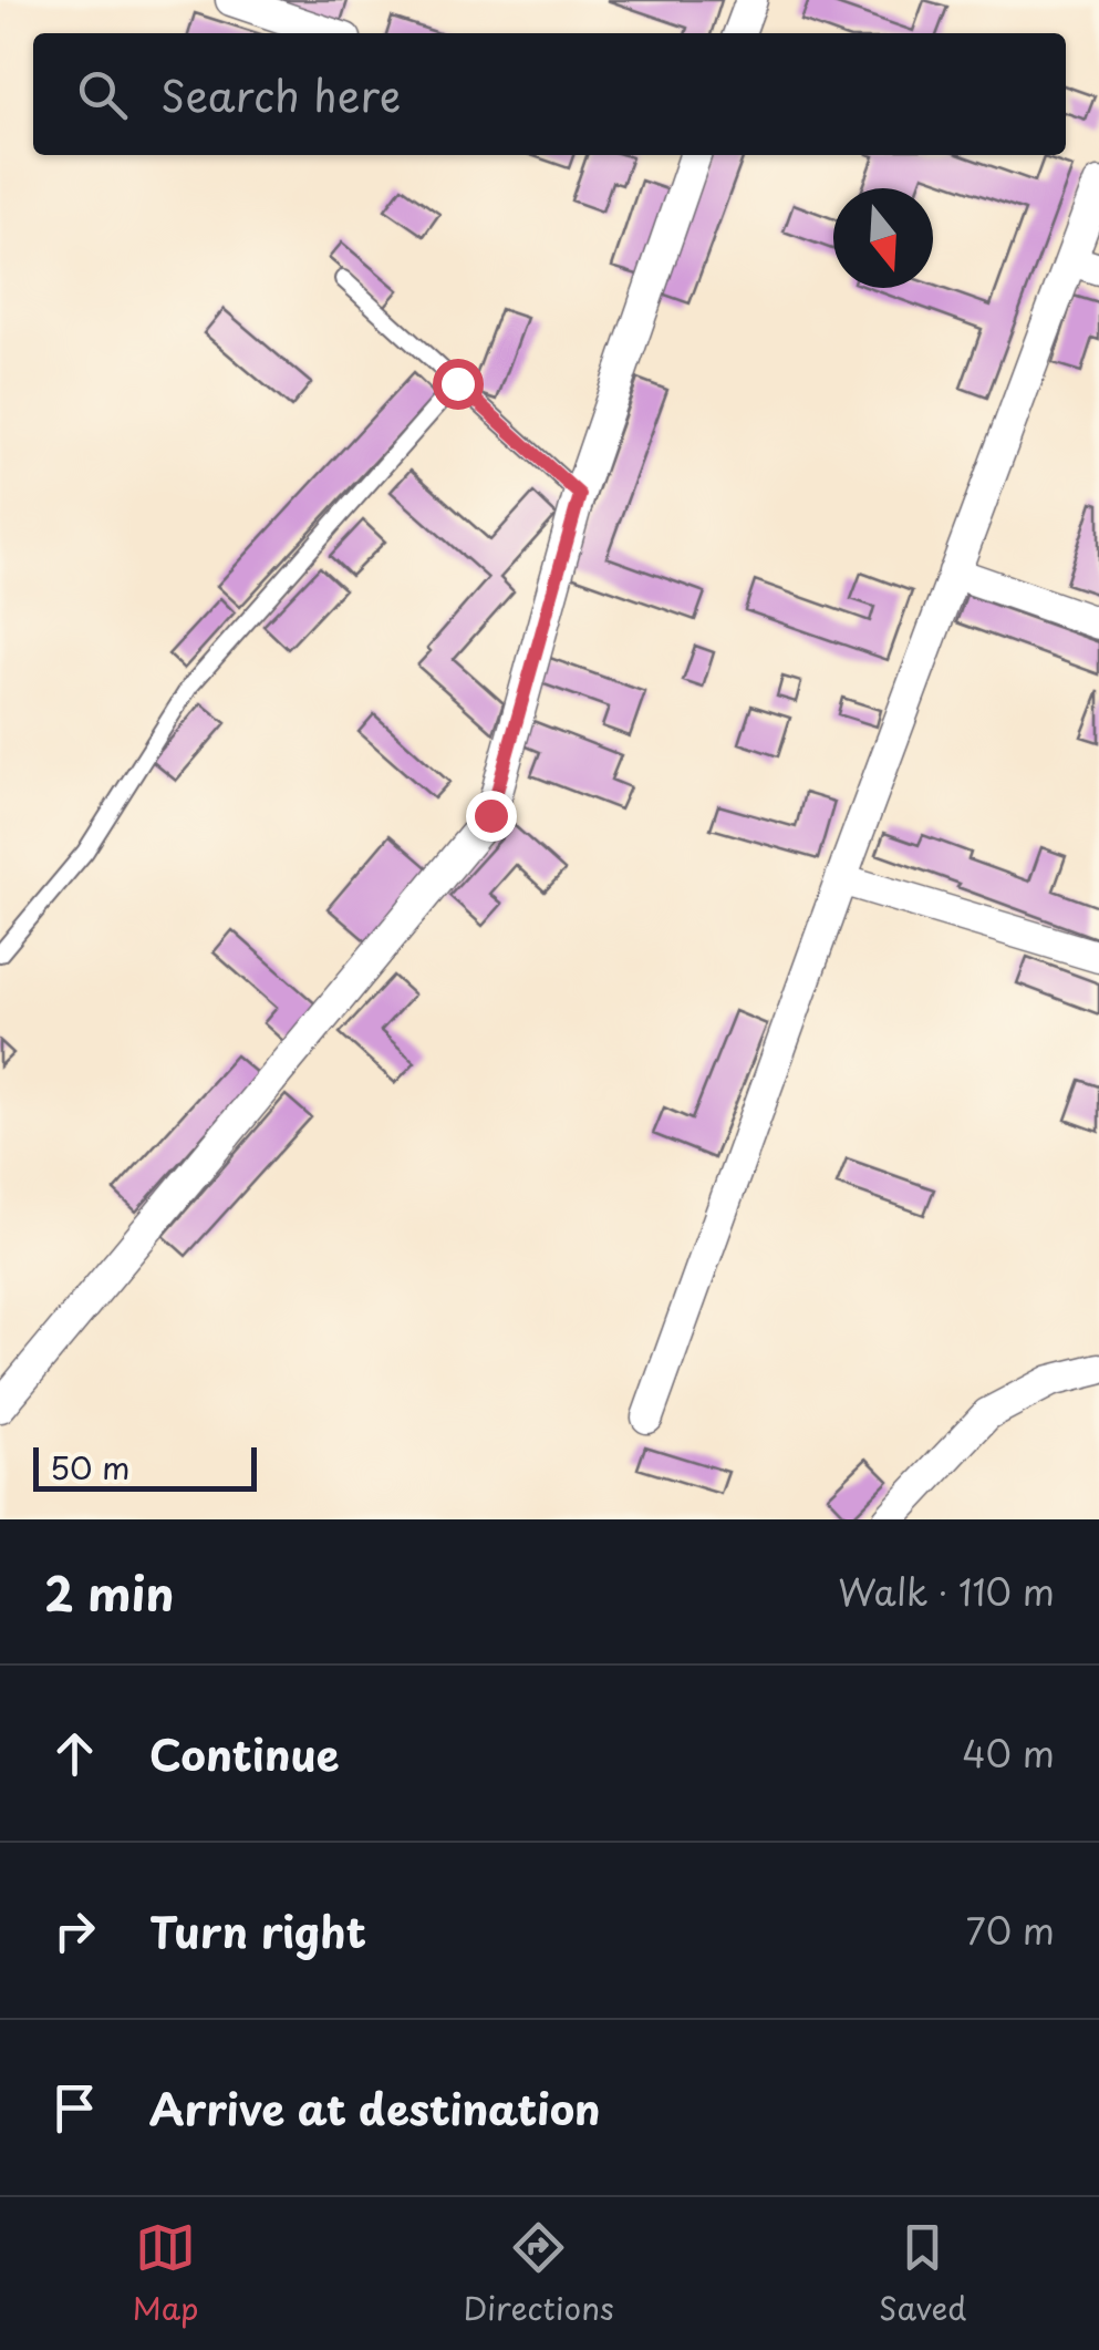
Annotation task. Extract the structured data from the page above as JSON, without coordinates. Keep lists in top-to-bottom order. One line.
{"scale_bar":"50 m","north":"bottom","page":{"search":"Search here","scale":"50 m","heading":["2 min","Walk · 110 m"],"list":[["Continue","40 m"],["Turn right","70 m"],"Arrive at destination"],"nav":["Map","Directions","Saved"]}}
